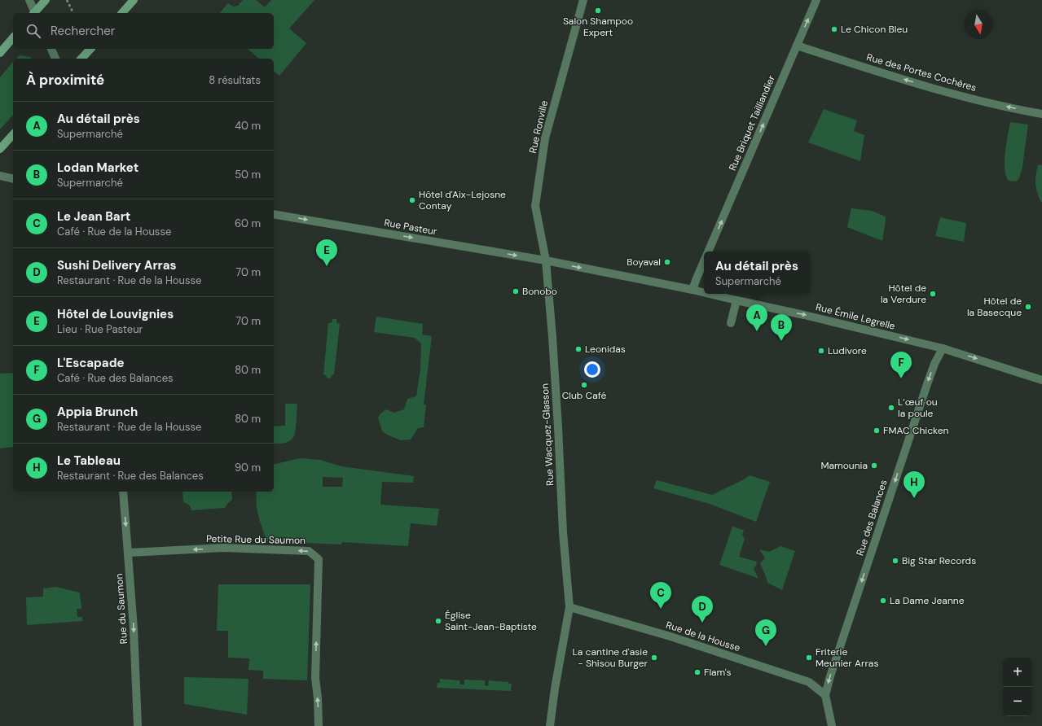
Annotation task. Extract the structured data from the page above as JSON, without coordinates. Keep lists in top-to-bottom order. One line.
{"streets":{"street":["Rue des Portes Cochères","Rue Briquet Tailliandier","Rue Ronville","Rue Pasteur","Rue Émile Legrelle","Rue Wacquez-Glasson","Rue des Balances","Petite Rue du Saumon","Rue du Saumon","Rue de la Housse"]},"crossings":[["Rue des Portes Cochères","Rue Briquet Tailliandier"],["Rue Briquet Tailliandier","Rue Émile Legrelle"],["Rue Ronville","Rue Pasteur"],["Rue Ronville","Rue Émile Legrelle"],["Rue Ronville","Rue Wacquez-Glasson"],["Rue Pasteur","Rue Émile Legrelle"],["Rue Pasteur","Rue Wacquez-Glasson"],["Rue Émile Legrelle","Rue Wacquez-Glasson"],["Rue Émile Legrelle","Rue des Balances"],["Rue Wacquez-Glasson","Rue de la Housse"],["Rue des Balances","Rue de la Housse"],["Petite Rue du Saumon","Rue du Saumon"]],"one_way":["Rue des Portes Cochères","Rue Briquet Tailliandier","Rue Pasteur","Rue Émile Legrelle","Rue des Balances","Rue du Saumon"],"places":["Salon Shampoo Expert","Le Chicon Bleu","Hôtel d'Aix-Lejosne Contay","Boyaval","Bonobo","Hôtel de la Verdure","Hôtel de la Basecque","Leonidas","Ludivore","Club Café","L’œuf ou la poule","FMAC Chicken","Mamounia","Big Star Records","La Dame Jeanne","Église Saint-Jean-Baptiste","La cantine d'asie - Shisou Burger","Friterie Meunier Arras","Flam's"],"north":"bottom","page":{"search":"Rechercher","heading":["À proximité","8 résultats"],"list":[{"mark":"A","name":"Au détail près","note":"Supermarché","value":"40 m"},{"mark":"B","name":"Lodan Market","note":"Supermarché","value":"50 m"},{"mark":"C","name":"Le Jean Bart","note":"Café · Rue de la Housse","value":"60 m"},{"mark":"D","name":"Sushi Delivery Arras","note":"Restaurant · Rue de la Housse","value":"70 m"},{"mark":"E","name":"Hôtel de Louvignies","note":"Lieu · Rue Pasteur","value":"70 m"},{"mark":"F","name":"L'Escapade","note":"Café · Rue des Balances","value":"80 m"},{"mark":"G","name":"Appia Brunch","note":"Restaurant · Rue de la Housse","value":"80 m"},{"mark":"H","name":"Le Tableau","note":"Restaurant · Rue des Balances","value":"90 m"}],"pins":["E","A","B","F","H","C","D","G"],"popup":["Au détail près","Supermarché"],"map_buttons":["+","−"]}}
